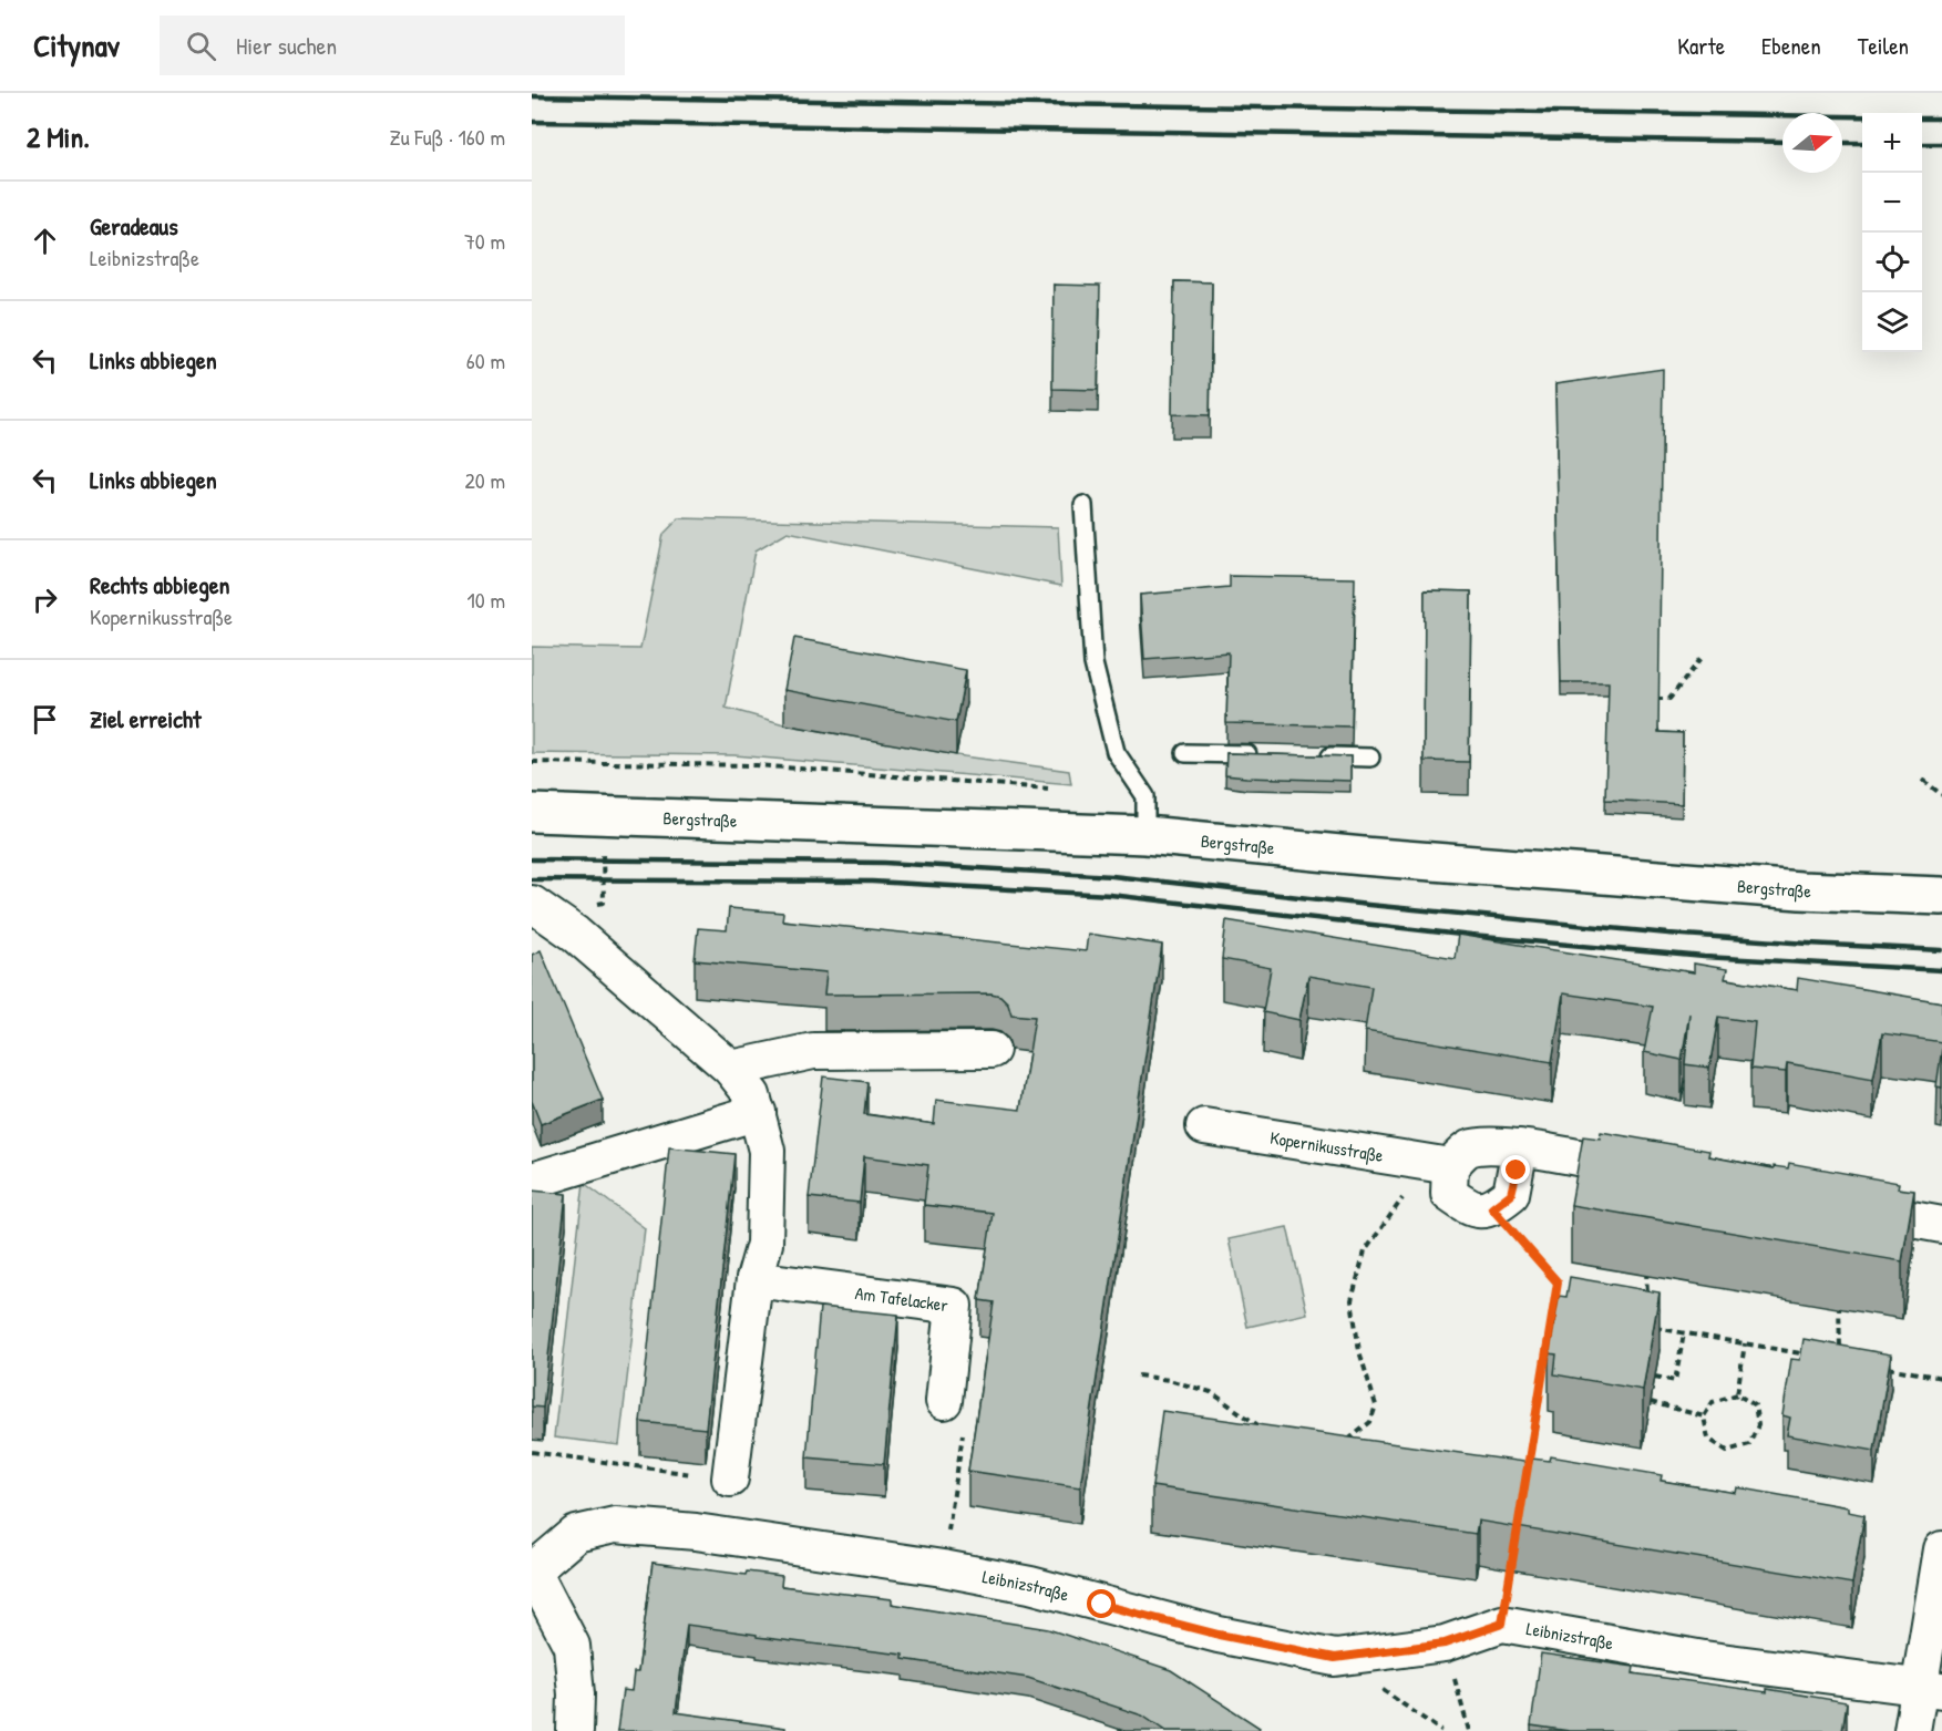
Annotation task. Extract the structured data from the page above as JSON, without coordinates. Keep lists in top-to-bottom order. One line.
{"streets":{"main road":["Bergstraße"],"street":["Kopernikusstraße","Am Tafelacker","Leibnizstraße"]},"north":"right","page":{"header":"Citynav","search":"Hier suchen","nav":["Karte","Ebenen","Teilen"],"heading":["2 Min.","Zu Fuß · 160 m"],"map_buttons":["+","−"],"list":[["Geradeaus","Leibnizstraße","70 m"],["Links abbiegen","60 m"],["Links abbiegen","20 m"],["Rechts abbiegen","Kopernikusstraße","10 m"],"Ziel erreicht"]}}
